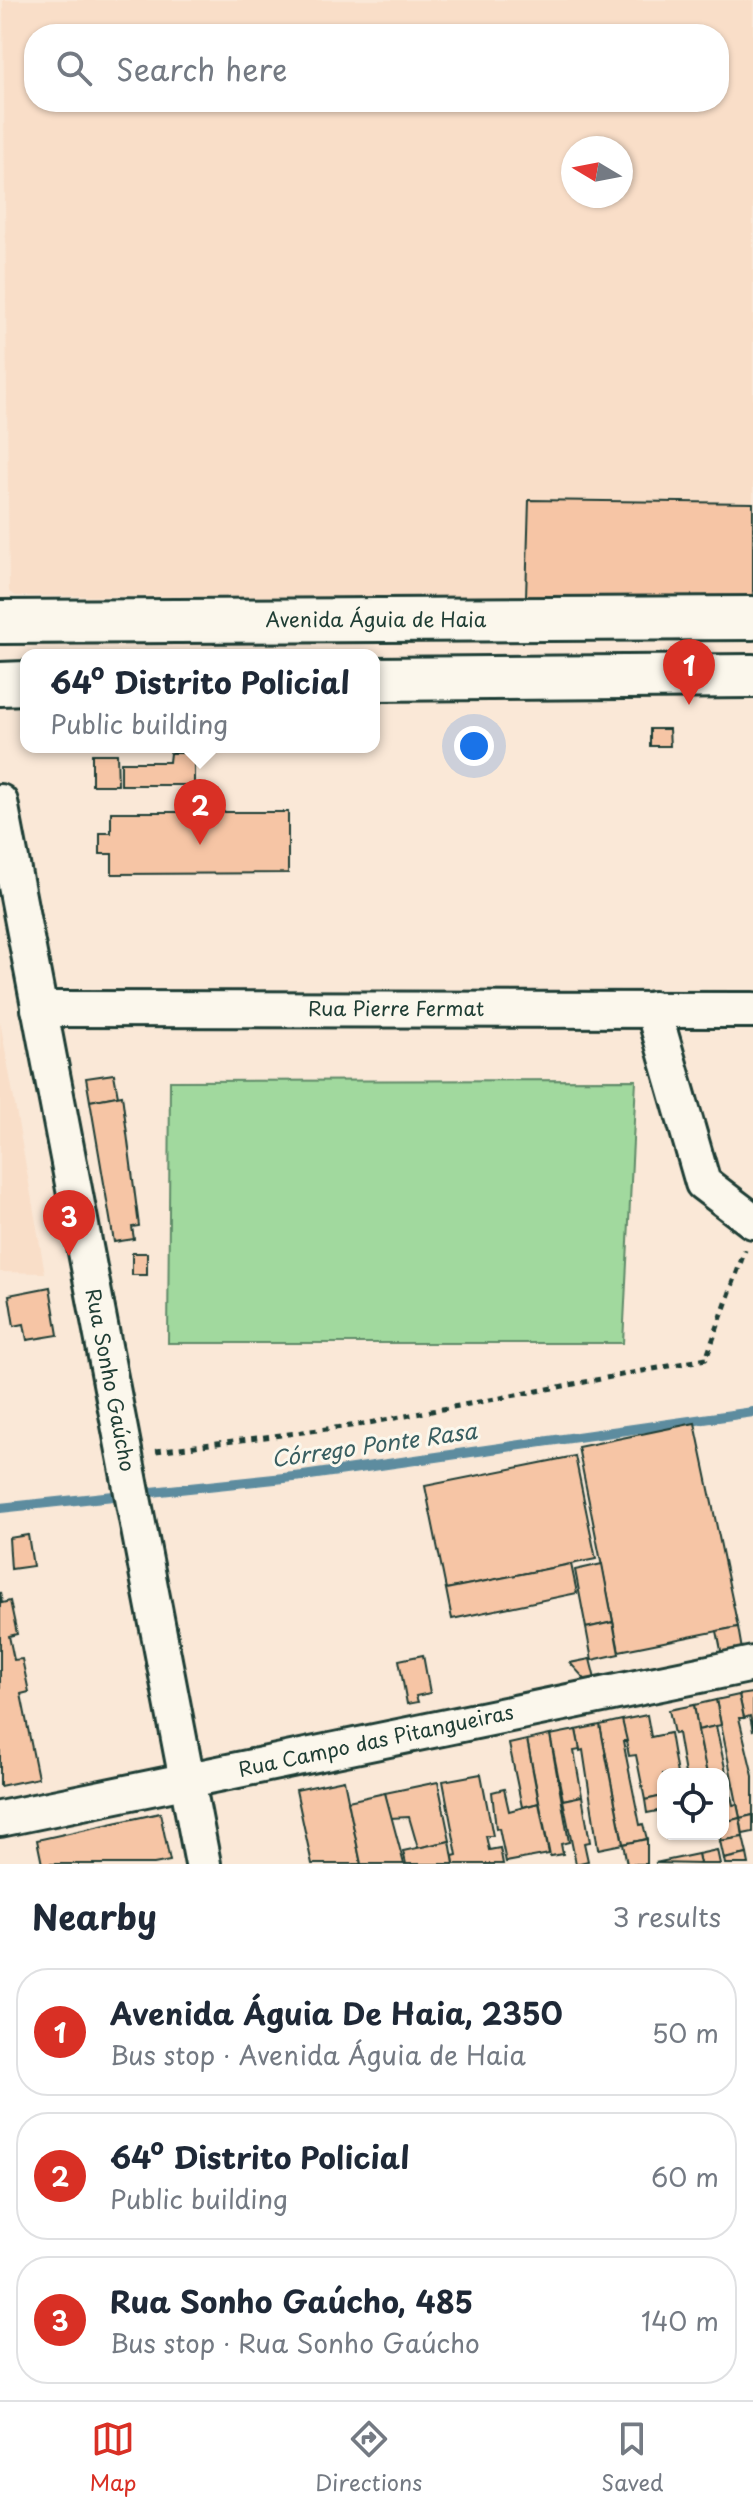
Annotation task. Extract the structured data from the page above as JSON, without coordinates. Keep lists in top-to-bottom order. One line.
{"streets":{"main road":["Avenida Águia de Haia"],"street":["Rua Pierre Fermat","Rua Sonho Gaúcho","Rua Campo das Pitangueiras"]},"crossings":[["Rua Pierre Fermat","Rua Sonho Gaúcho"],["Rua Sonho Gaúcho","Rua Campo das Pitangueiras"]],"water":["Córrego Ponte Rasa"],"north":"left","page":{"search":"Search here","pins":["1","2","3"],"popup":["64º Distrito Policial","Public building"],"heading":["Nearby","3 results"],"list":[{"mark":"1","name":"Avenida Águia De Haia, 2350","note":"Bus stop · Avenida Águia de Haia","value":"50 m"},{"mark":"2","name":"64º Distrito Policial","note":"Public building","value":"60 m"},{"mark":"3","name":"Rua Sonho Gaúcho, 485","note":"Bus stop · Rua Sonho Gaúcho","value":"140 m"}],"nav":["Map","Directions","Saved"]}}
